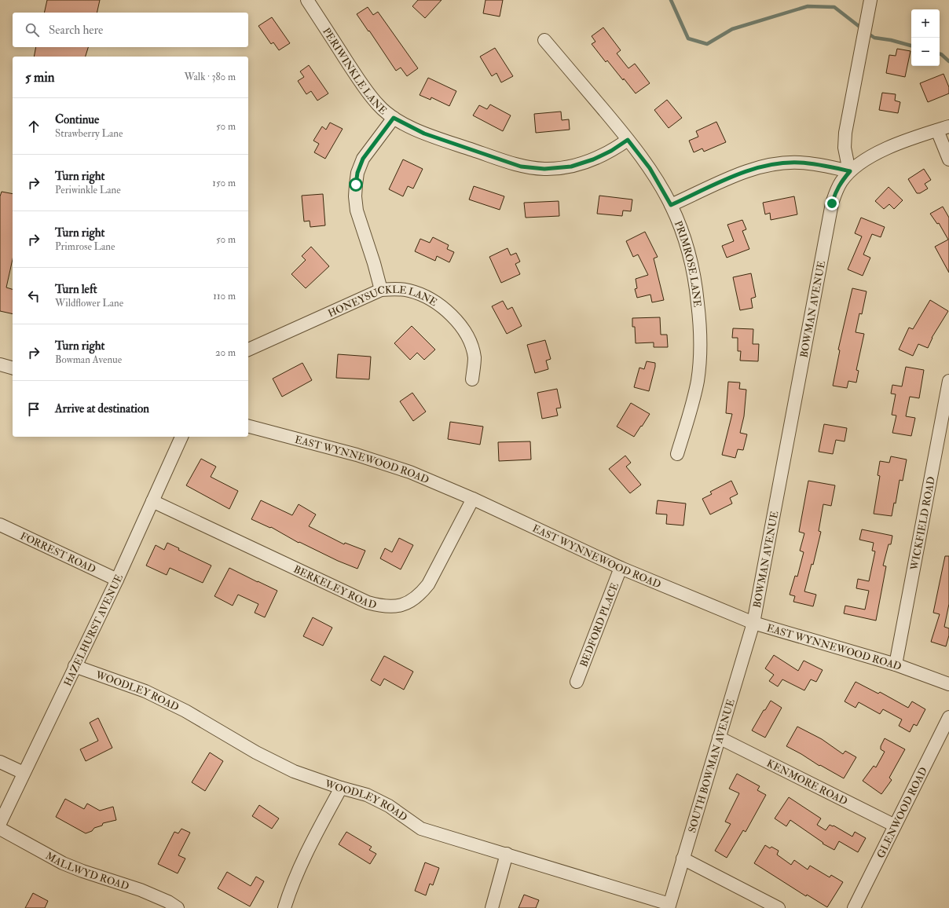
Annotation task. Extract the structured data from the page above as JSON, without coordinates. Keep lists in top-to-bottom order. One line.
{"streets":{"street":["PERIWINKLE LANE","PRIMROSE LANE","BOWMAN AVENUE","HONEYSUCKLE LANE","EAST WYNNEWOOD ROAD","WICKFIELD ROAD","FORREST ROAD","BERKELEY ROAD","BEDFORD PLACE","HAZELHURST AVENUE","WOODLEY ROAD","SOUTH BOWMAN AVENUE","KENMORE ROAD","GLENWOOD ROAD","MALLWYD ROAD"]},"crossings":[["PERIWINKLE LANE","PRIMROSE LANE"],["BOWMAN AVENUE","EAST WYNNEWOOD ROAD"],["BOWMAN AVENUE","SOUTH BOWMAN AVENUE"],["EAST WYNNEWOOD ROAD","WICKFIELD ROAD"],["EAST WYNNEWOOD ROAD","BERKELEY ROAD"],["EAST WYNNEWOOD ROAD","BEDFORD PLACE"],["EAST WYNNEWOOD ROAD","SOUTH BOWMAN AVENUE"],["FORREST ROAD","HAZELHURST AVENUE"],["BERKELEY ROAD","HAZELHURST AVENUE"],["HAZELHURST AVENUE","WOODLEY ROAD"],["WOODLEY ROAD","SOUTH BOWMAN AVENUE"],["SOUTH BOWMAN AVENUE","KENMORE ROAD"],["KENMORE ROAD","GLENWOOD ROAD"]],"page":{"map_buttons":["+","−"],"search":"Search here","heading":["5 min","Walk · 380 m"],"list":[["Continue","Strawberry Lane","50 m"],["Turn right","Periwinkle Lane","150 m"],["Turn right","Primrose Lane","50 m"],["Turn left","Wildflower Lane","110 m"],["Turn right","Bowman Avenue","20 m"],"Arrive at destination"]}}
